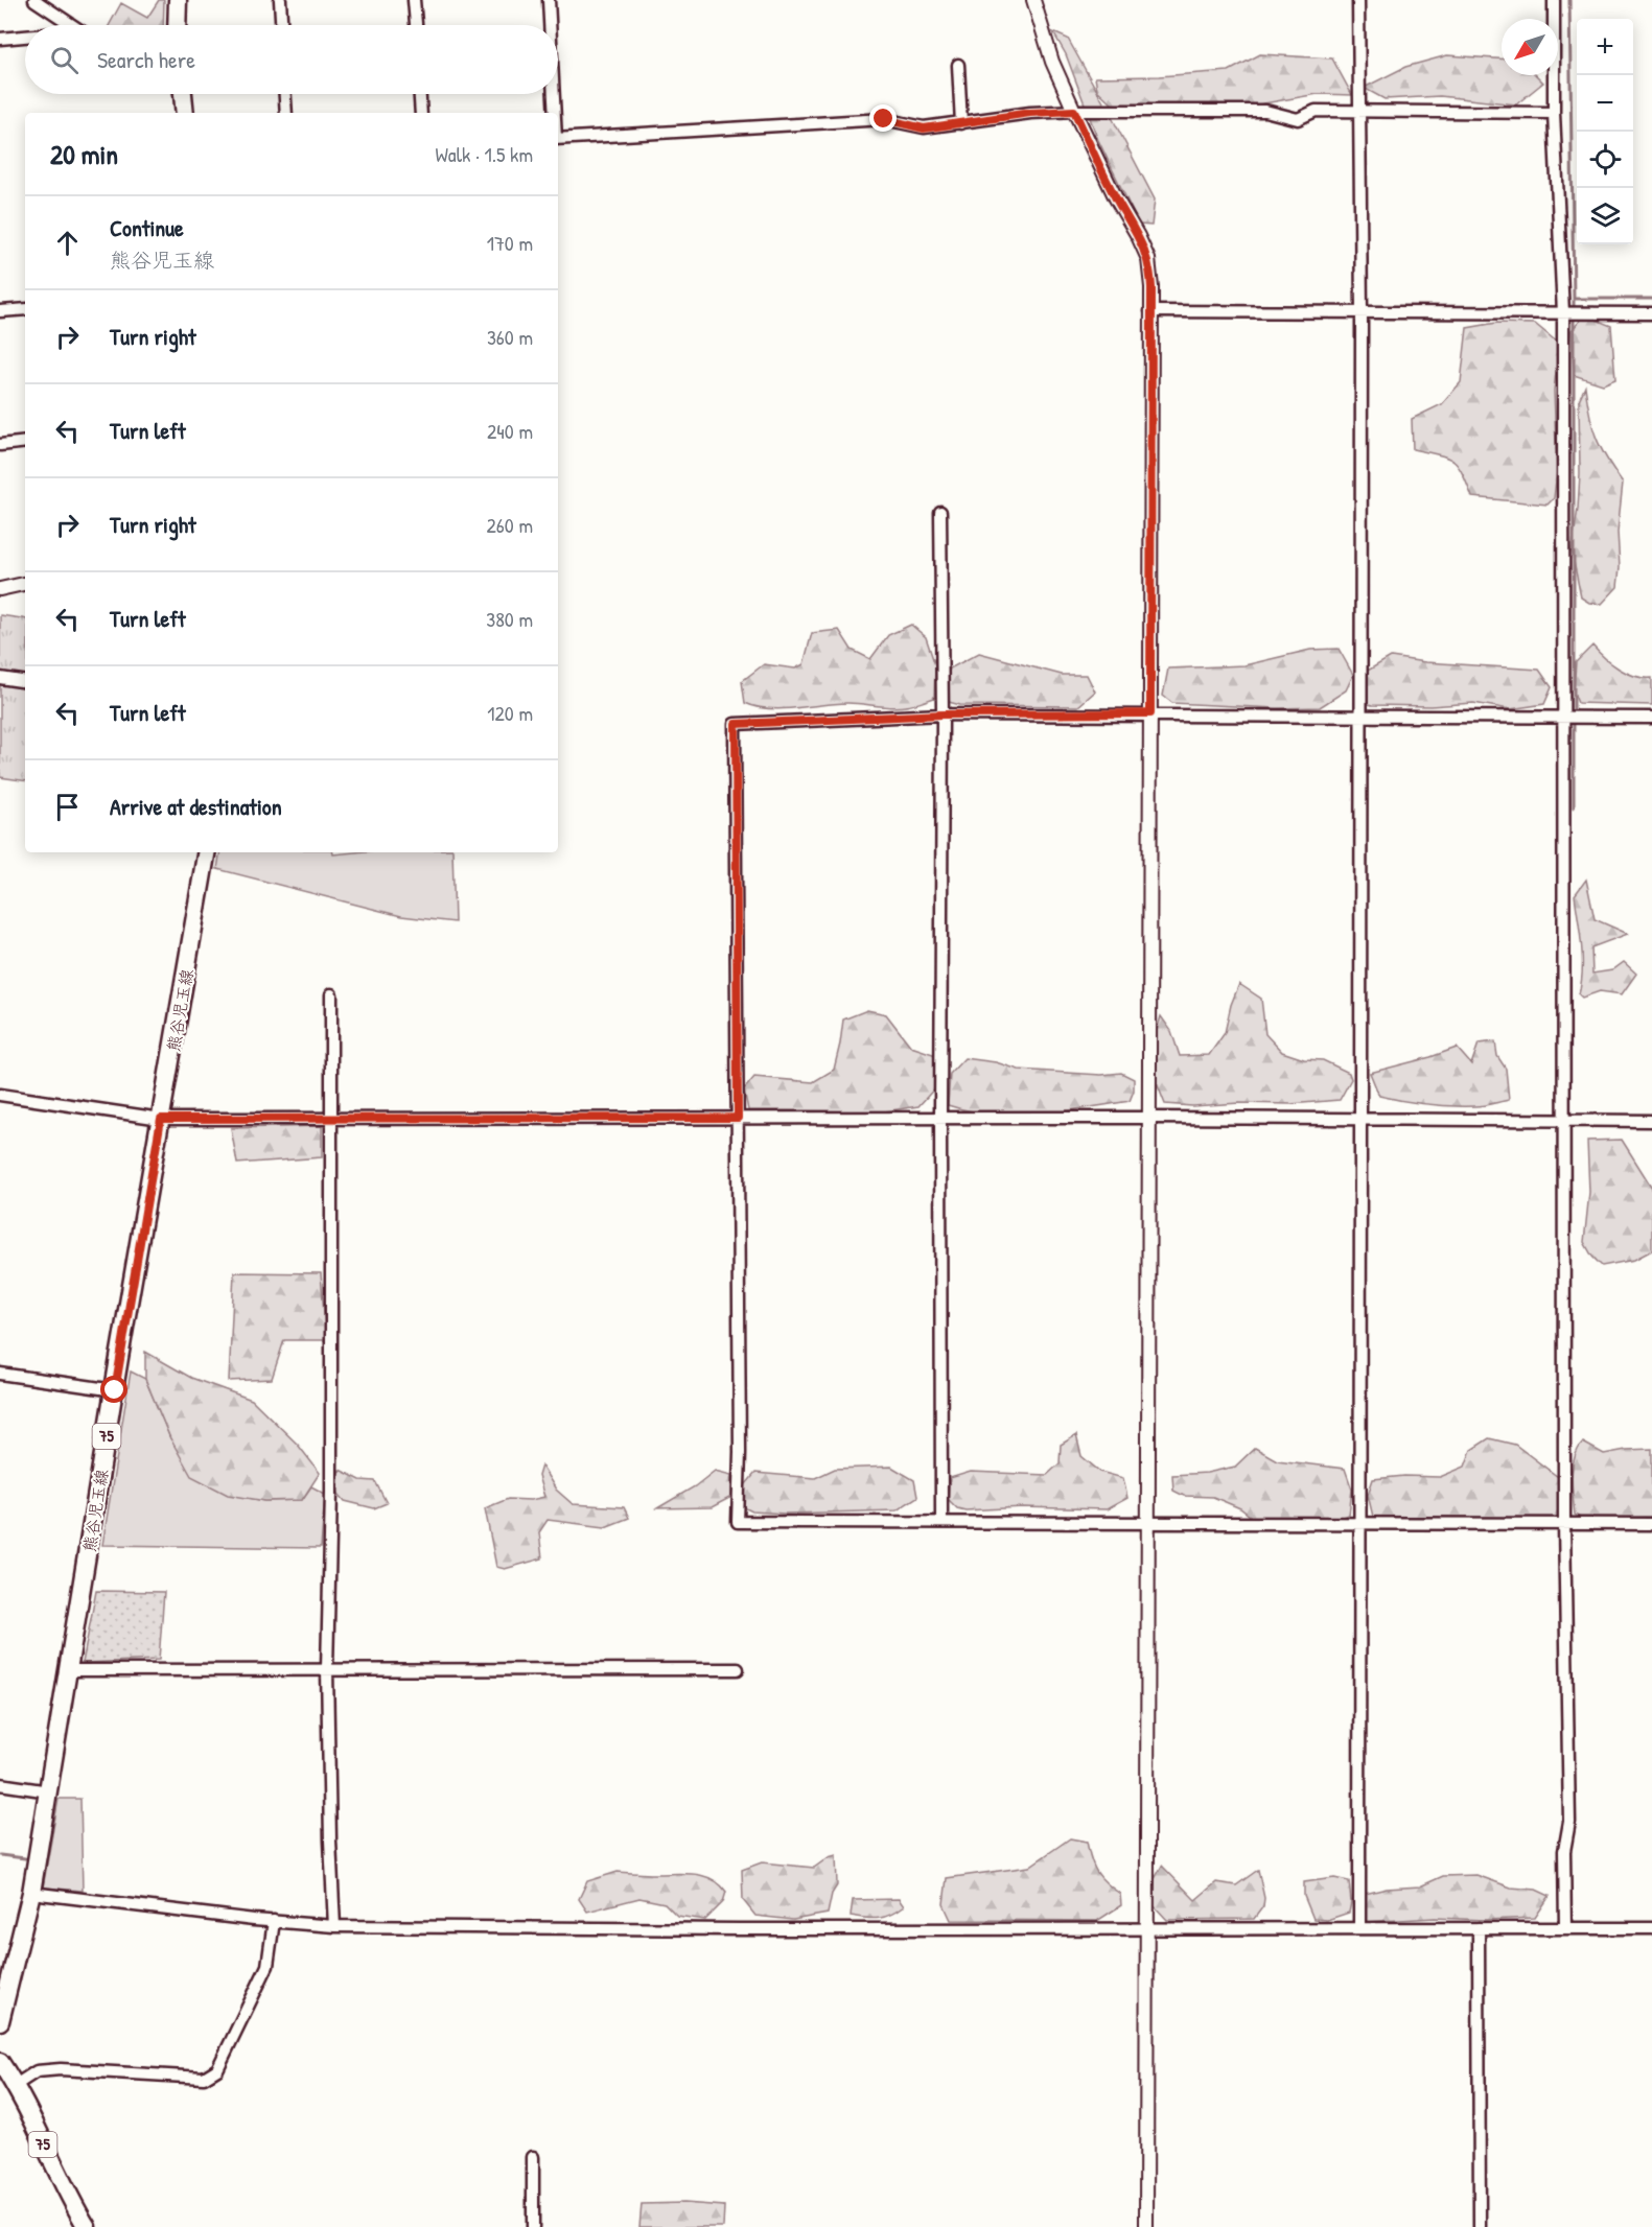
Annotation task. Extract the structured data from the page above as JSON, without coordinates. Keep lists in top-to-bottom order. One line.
{"streets":{"main road":["熊谷児玉線","75"]},"north":"bottom left","page":{"map_buttons":["+","−"],"search":"Search here","heading":["20 min","Walk · 1.5 km"],"list":[["Continue","熊谷児玉線","170 m"],["Turn right","360 m"],["Turn left","240 m"],["Turn right","260 m"],["Turn left","380 m"],["Turn left","120 m"],"Arrive at destination"]}}
